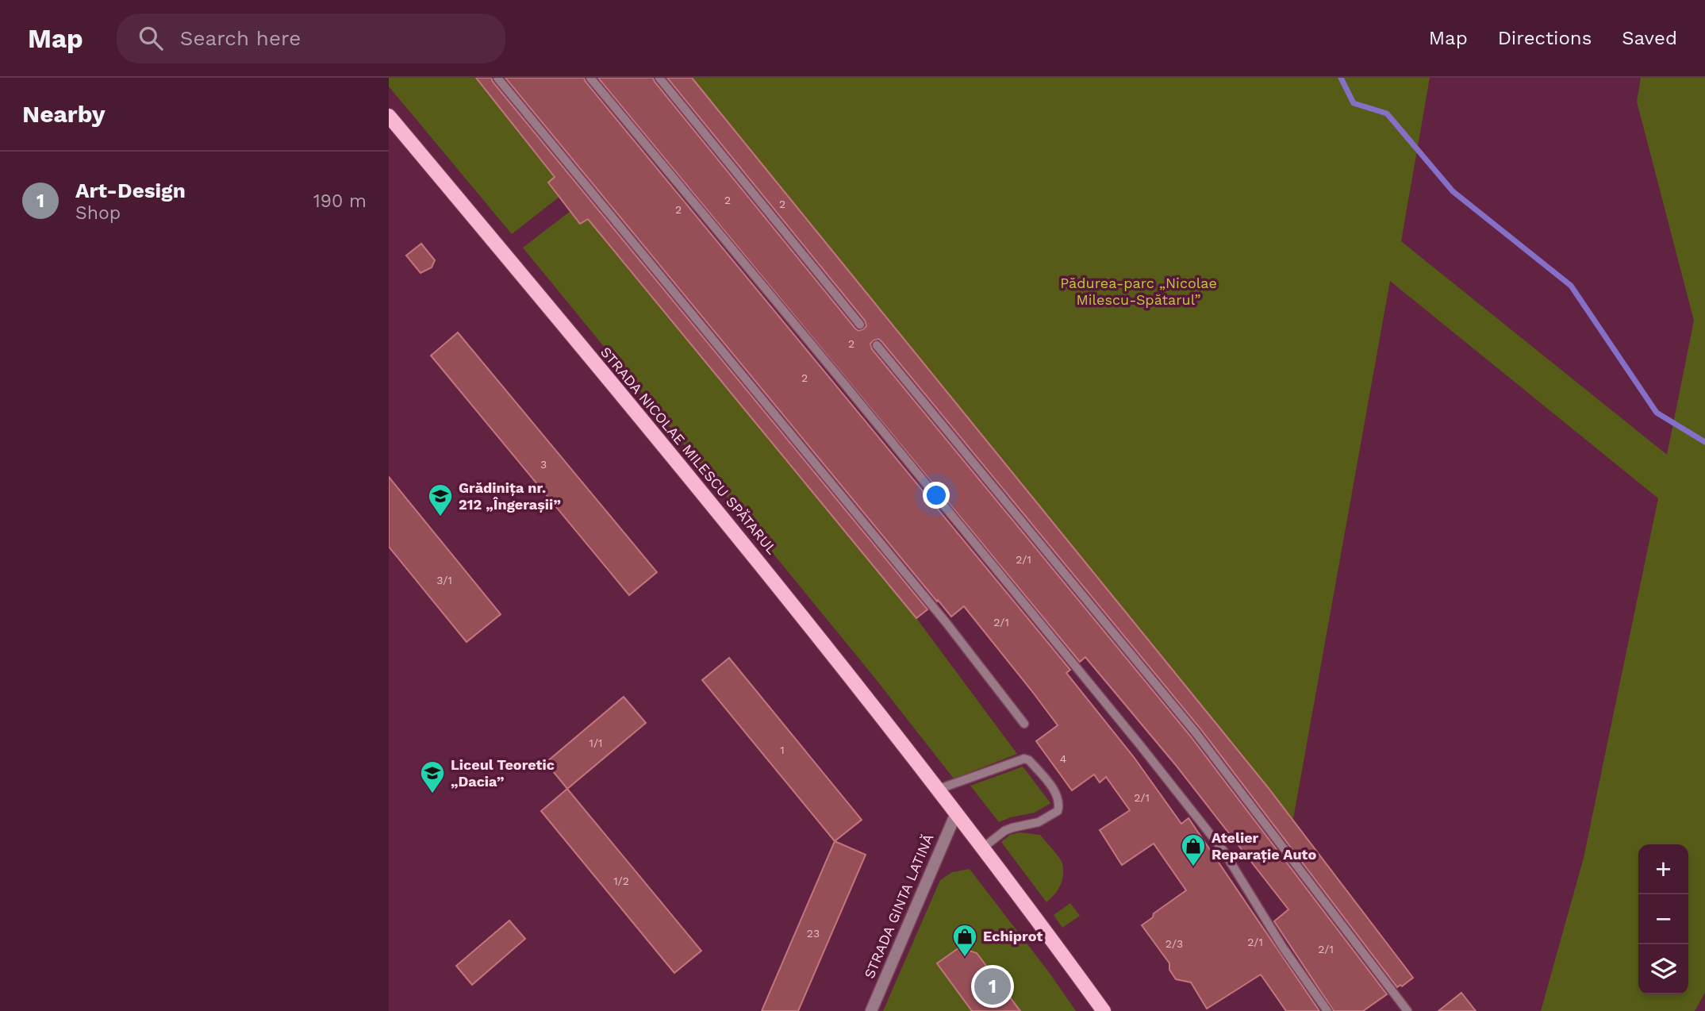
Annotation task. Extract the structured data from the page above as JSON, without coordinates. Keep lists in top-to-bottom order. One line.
{"streets":{"main road":["STRADA NICOLAE MILESCU SPĂTARUL"],"street":["STRADA GINTA LATINĂ"]},"crossings":[["STRADA NICOLAE MILESCU SPĂTARUL","STRADA GINTA LATINĂ"]],"parks":["Pădurea-parc „Nicolae Milescu-Spătarul”"],"places":{"school or university":["Grădinița nr. 212 „Îngerașii”","Liceul Teoretic „Dacia”"],"shop":["Atelier Reparație Auto","Echiprot"]},"house_numbers":["2","2","2","2","2","3","2/1","3/1","2/1","1/1","1","4","2/1","1/2","23","2/1","2/3","2/1"],"page":{"header":"Map","search":"Search here","nav":["Map","Directions","Saved"],"heading":"Nearby","list":[{"mark":"1","name":"Art-Design","note":"Shop","value":"190 m"}],"map_buttons":["+","−"],"pins":"1"}}
